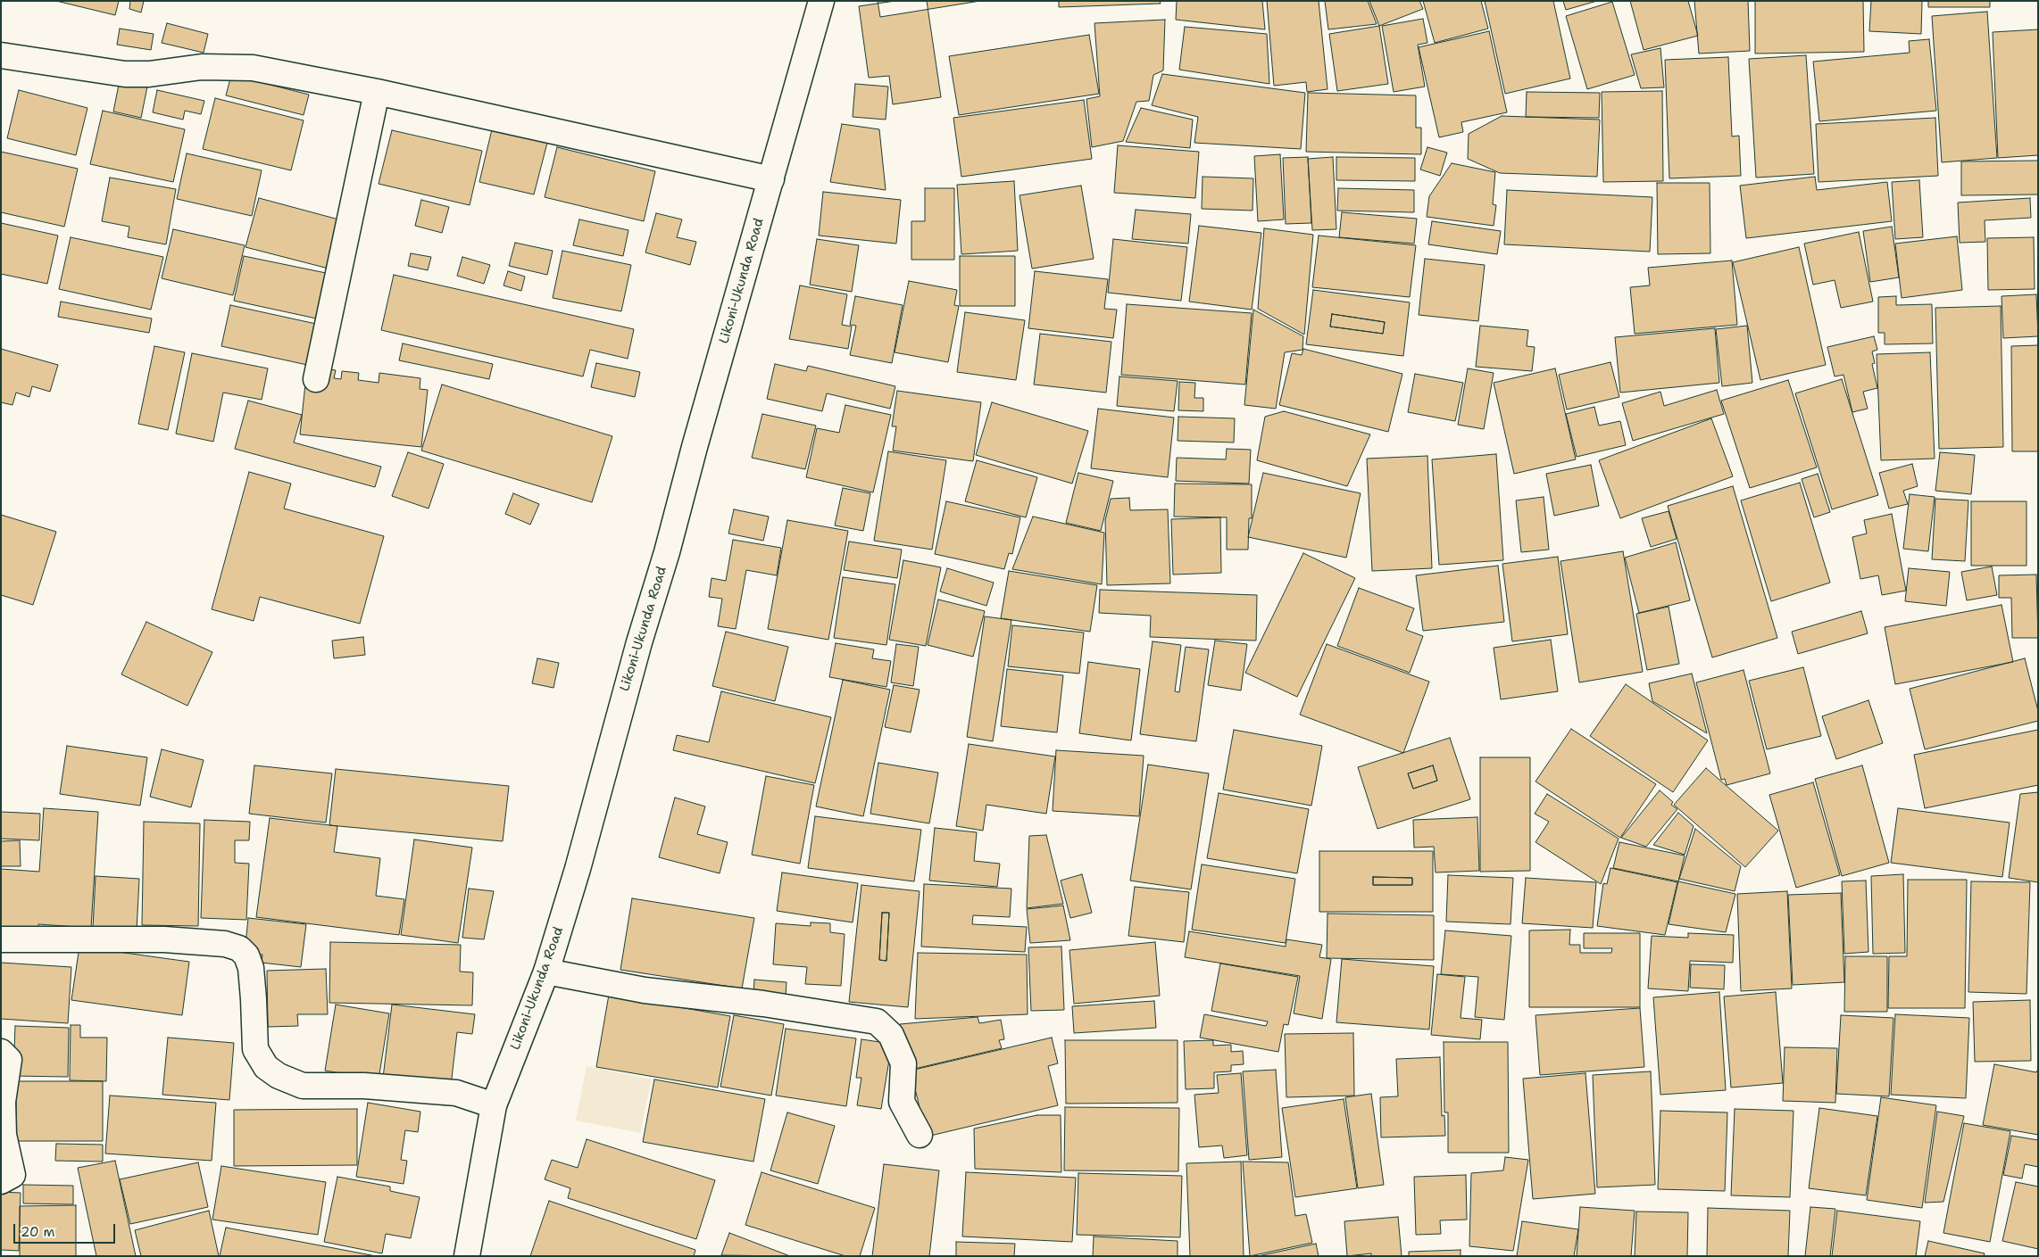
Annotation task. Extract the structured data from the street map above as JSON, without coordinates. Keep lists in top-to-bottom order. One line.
{"streets":{"main road":["Likoni-Ukunda Road"]},"scale_bar":"20 m"}
